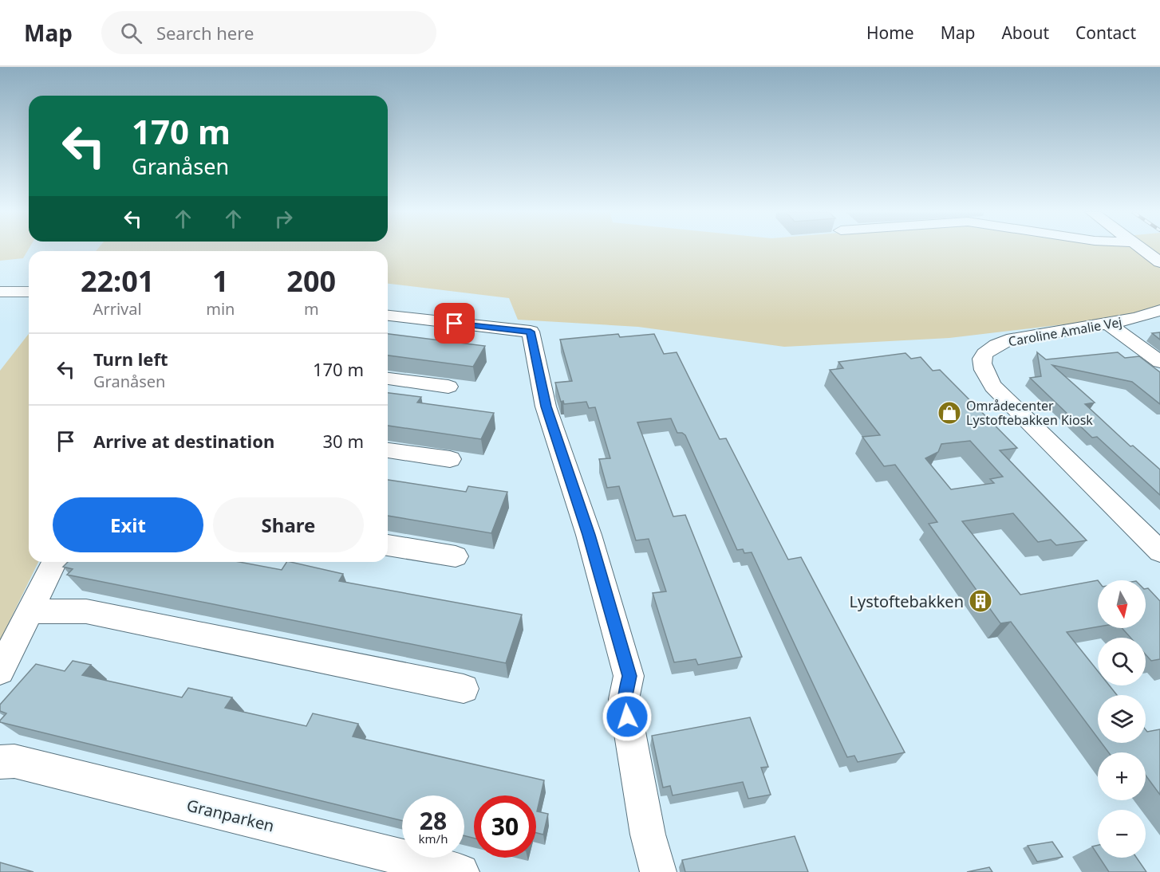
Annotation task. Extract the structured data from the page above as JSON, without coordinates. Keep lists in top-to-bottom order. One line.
{"streets":{"street":["Caroline Amalie Vej","Granparken"]},"places":{"shop":["Områdecenter Lystoftebakken Kiosk"],"building":["Lystoftebakken"]},"north":"bottom","page":{"header":"Map","search":"Search here","nav":["Home","Map","About","Contact"],"turn":["170 m","Granåsen"],"eta":["22:01","Arrival","1","min","200","m"],"list":[{"name":"Turn left","note":"Granåsen","value":"170 m"},{"name":"Arrive at destination","value":"30 m"}],"buttons":["Exit","Share"],"map_buttons":["+","−"],"speed":"28 km/h","limit":"30"}}
